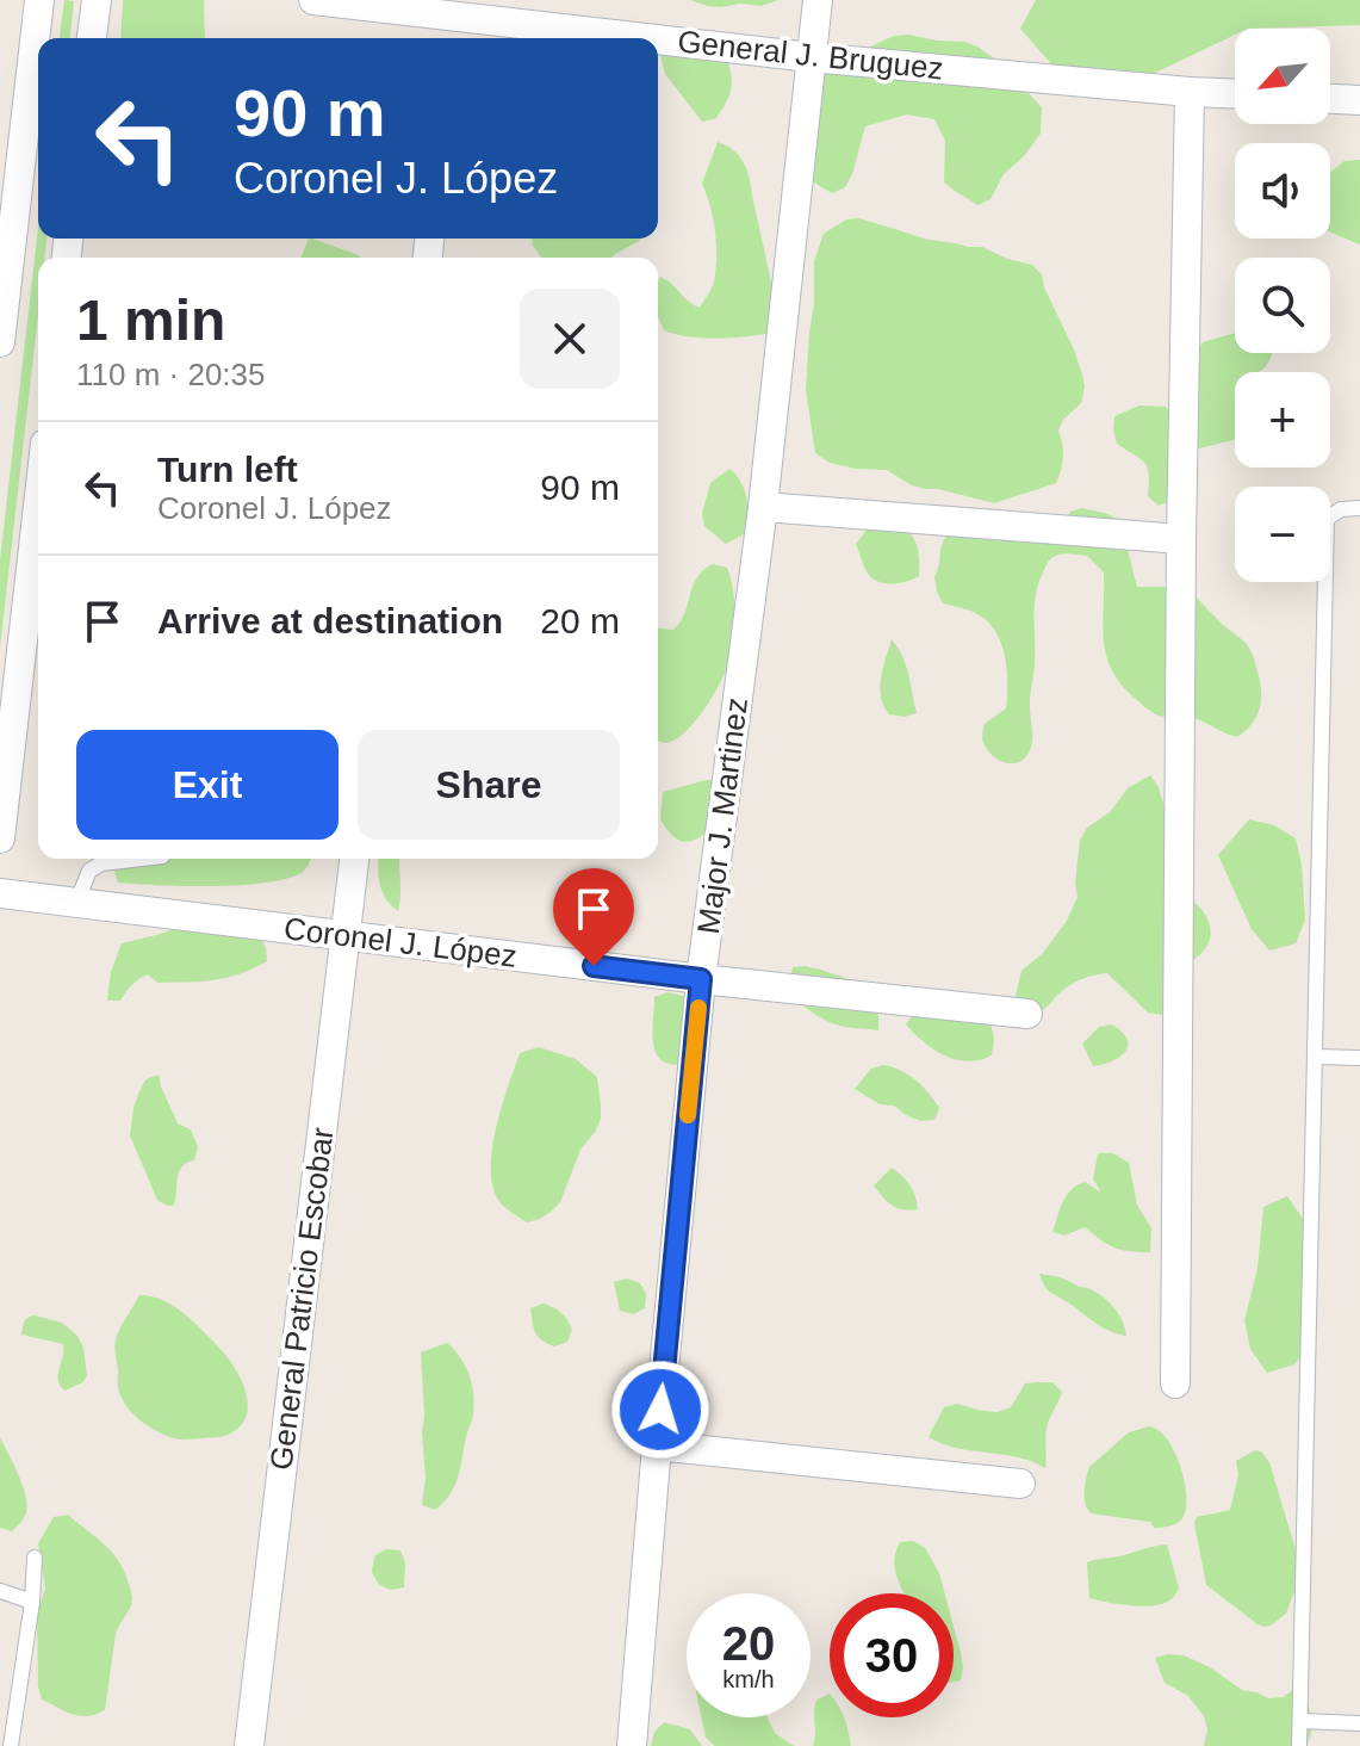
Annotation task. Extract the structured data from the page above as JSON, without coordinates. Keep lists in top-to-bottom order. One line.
{"streets":{"street":["General J. Bruguez","Major J. Martinez","Coronel J. López","General Patricio Escobar"]},"crossings":[["General J. Bruguez","Major J. Martinez"],["Major J. Martinez","Coronel J. López"],["Coronel J. López","General Patricio Escobar"]],"north":"bottom left","page":{"map_buttons":["+","−"],"turn":["90 m","Coronel J. López"],"heading":["1 min","110 m · 20:35"],"list":[{"name":"Turn left","note":"Coronel J. López","value":"90 m"},{"name":"Arrive at destination","value":"20 m"}],"buttons":["Exit","Share"],"speed":"20 km/h","limit":"30"}}
